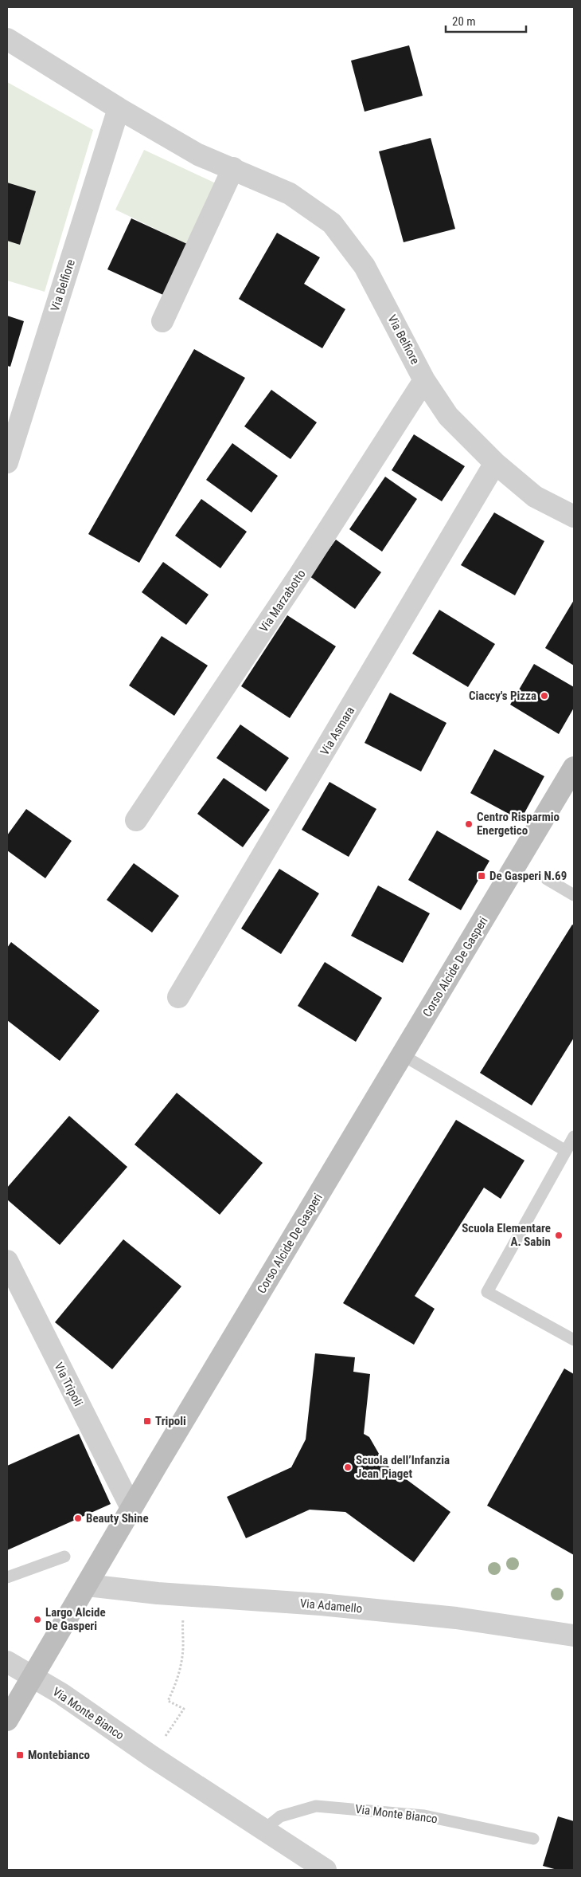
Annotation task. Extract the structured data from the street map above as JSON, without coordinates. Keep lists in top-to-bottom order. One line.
{"streets":{"street":["Via Belfiore","Via Marzabotto","Via Asmara","Corso Alcide De Gasperi","Via Tripoli","Via Adamello","Via Monte Bianco"]},"crossings":[["Via Belfiore","Via Marzabotto"],["Via Belfiore","Via Asmara"],["Corso Alcide De Gasperi","Via Tripoli"],["Corso Alcide De Gasperi","Via Adamello"],["Corso Alcide De Gasperi","Via Monte Bianco"]],"places":{"other":["Ciaccy's Pizza","Centro Risparmio Energetico","Scuola Elementare A. Sabin","Scuola dell’Infanzia Jean Piaget","Beauty Shine","Largo Alcide De Gasperi"],"transit":["De Gasperi N.69","Tripoli","Montebianco"]},"scale_bar":"20 m"}
